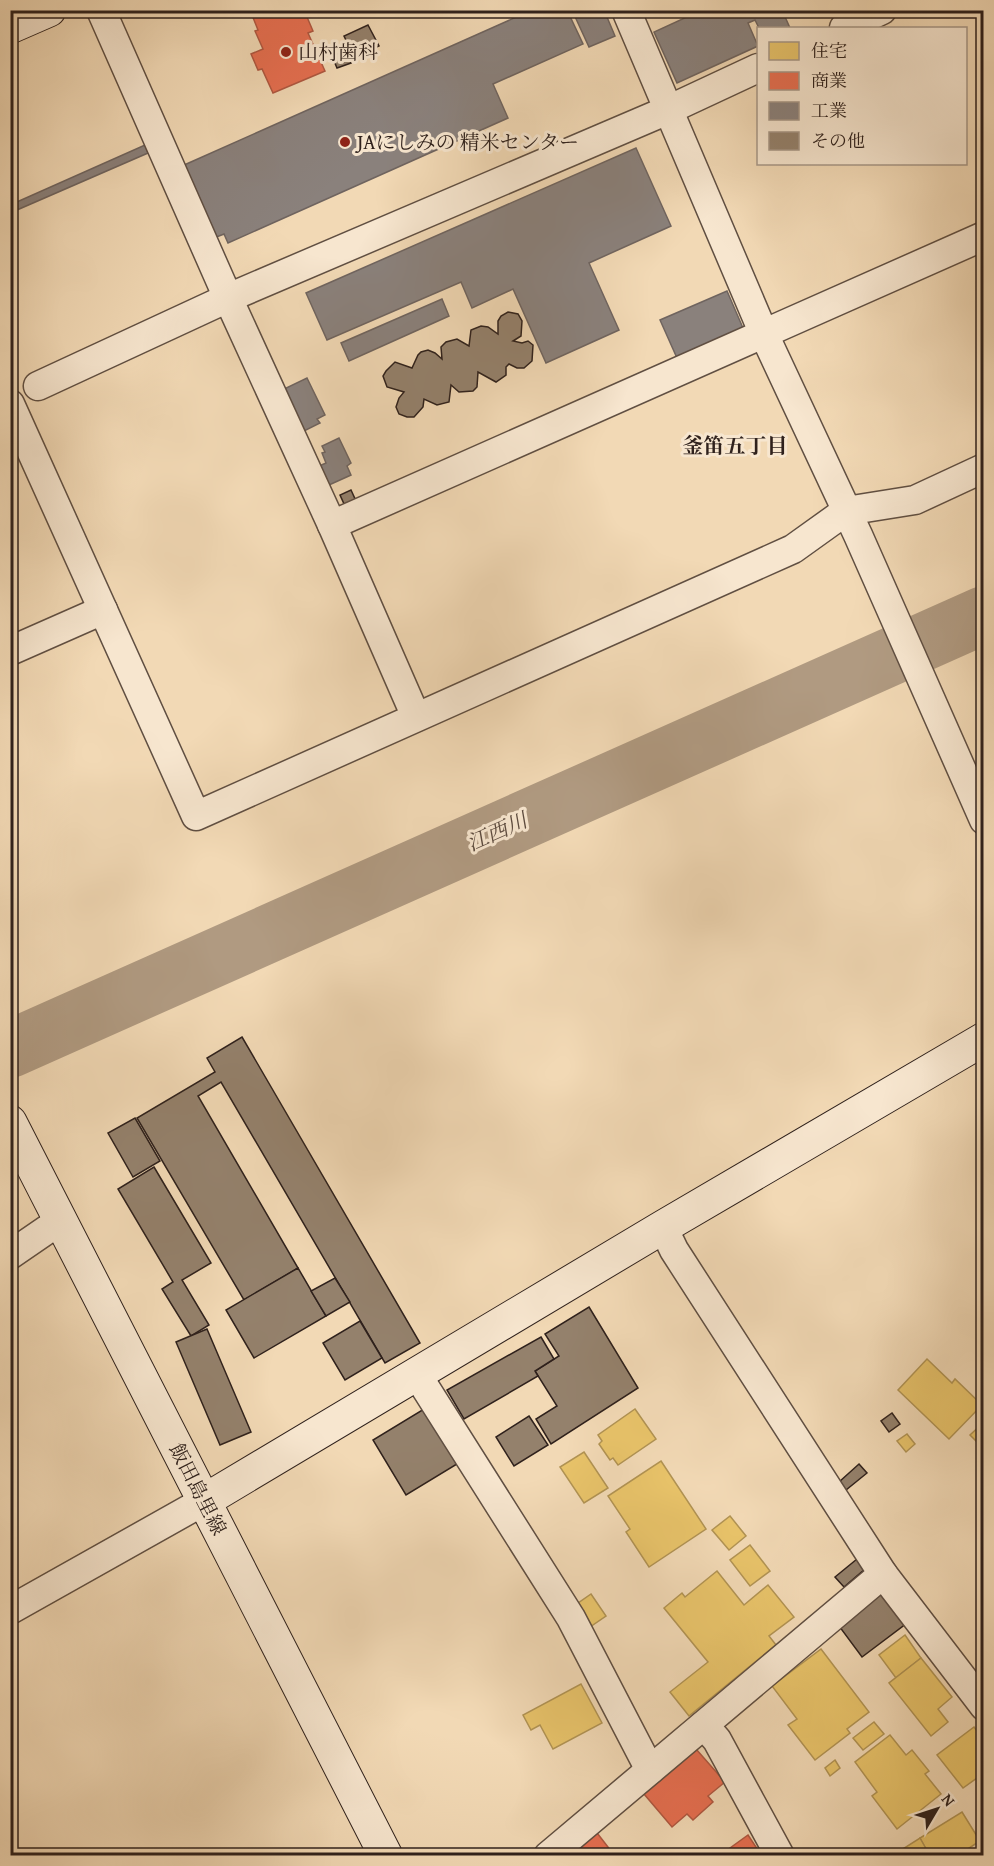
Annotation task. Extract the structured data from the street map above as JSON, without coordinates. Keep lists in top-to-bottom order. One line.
{"streets":{"street":["飯田島里線"]},"districts":["釜笛五丁目"],"water":["江西川"],"places":["山村歯科","JAにしみの 精米センター"],"legend":["住宅","商業","工業","その他"],"north":"top right"}
